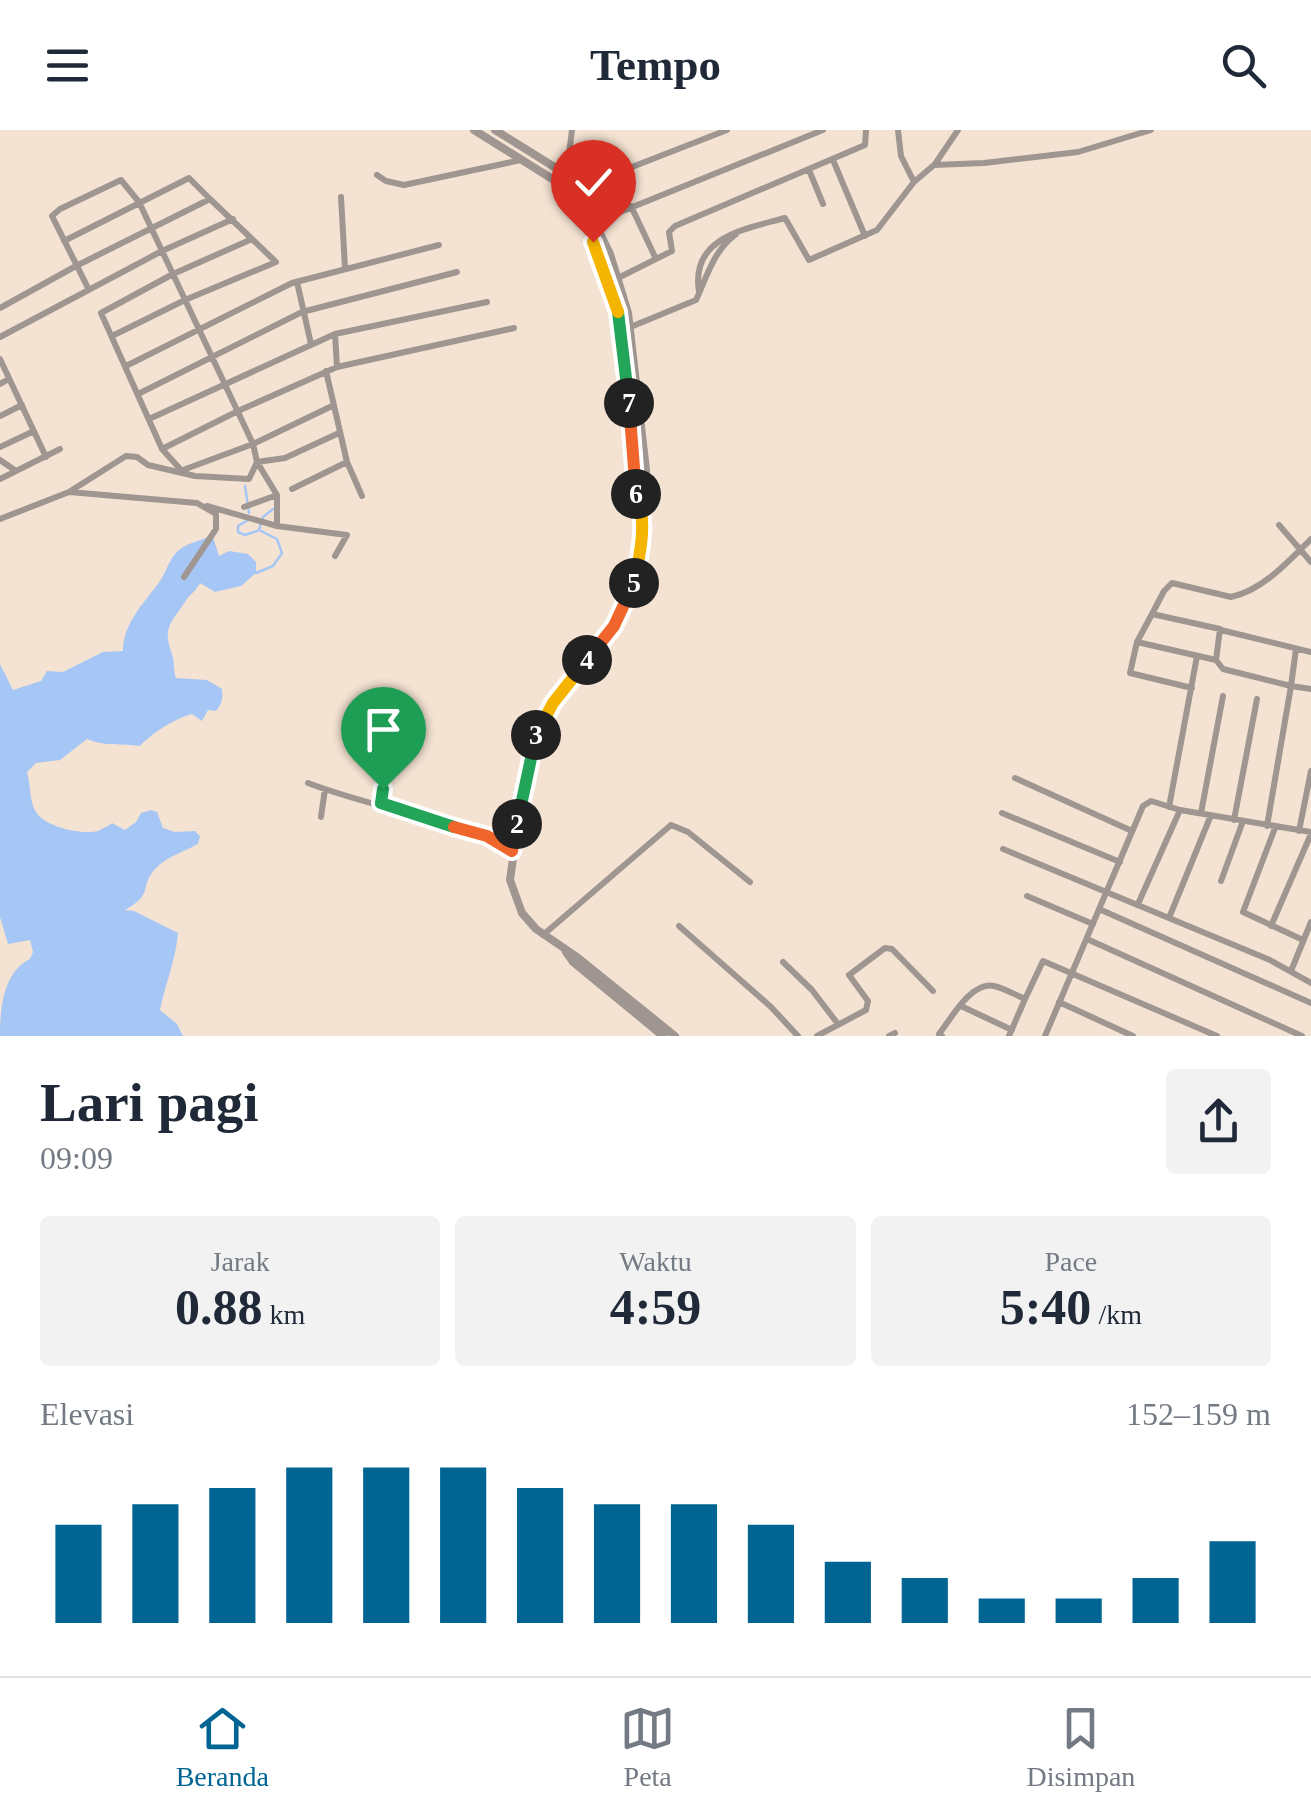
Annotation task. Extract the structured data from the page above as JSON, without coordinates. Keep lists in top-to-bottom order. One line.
{"page":{"header":"Tempo","pins":["7","6","5","4","3","2"],"heading":["Lari pagi","09:09"],"stats":[["Jarak","0.88 km"],["Waktu","4:59"],["Pace","5:40 /km"]],"chart":["Elevasi","152–159 m"],"tabs":["Beranda","Peta","Disimpan"]}}
